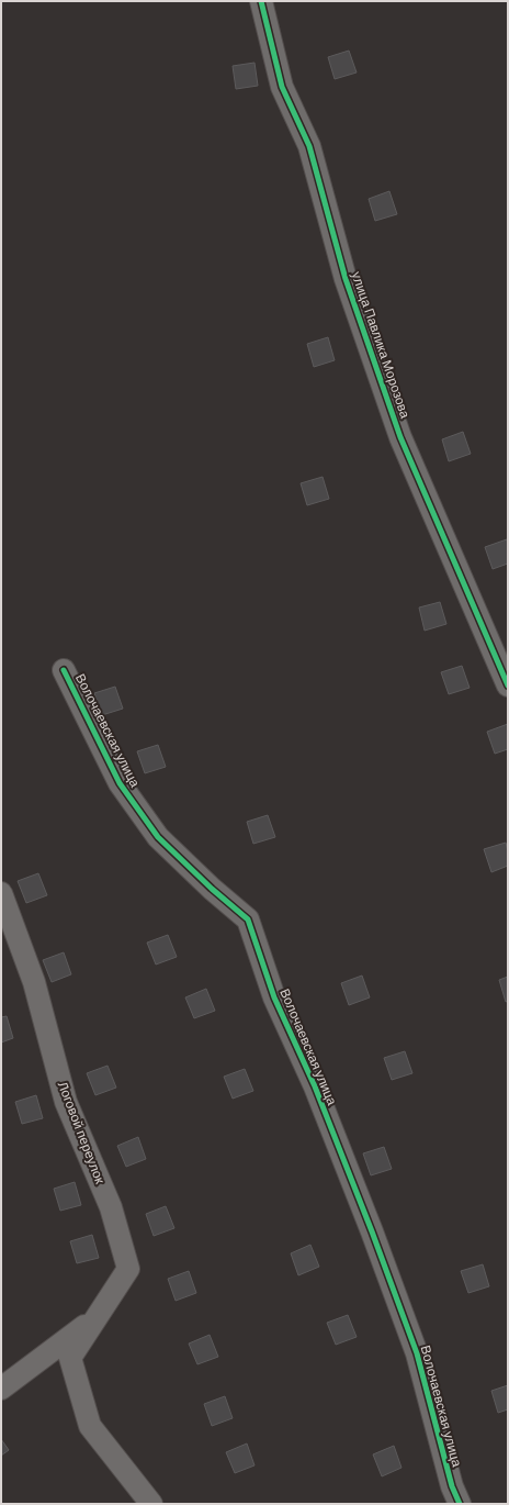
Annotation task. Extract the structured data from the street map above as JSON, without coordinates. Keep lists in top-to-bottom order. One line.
{"streets":{"street":["улица Павлика Морозова","Волочаевская улица","Логовой переулок"]}}
